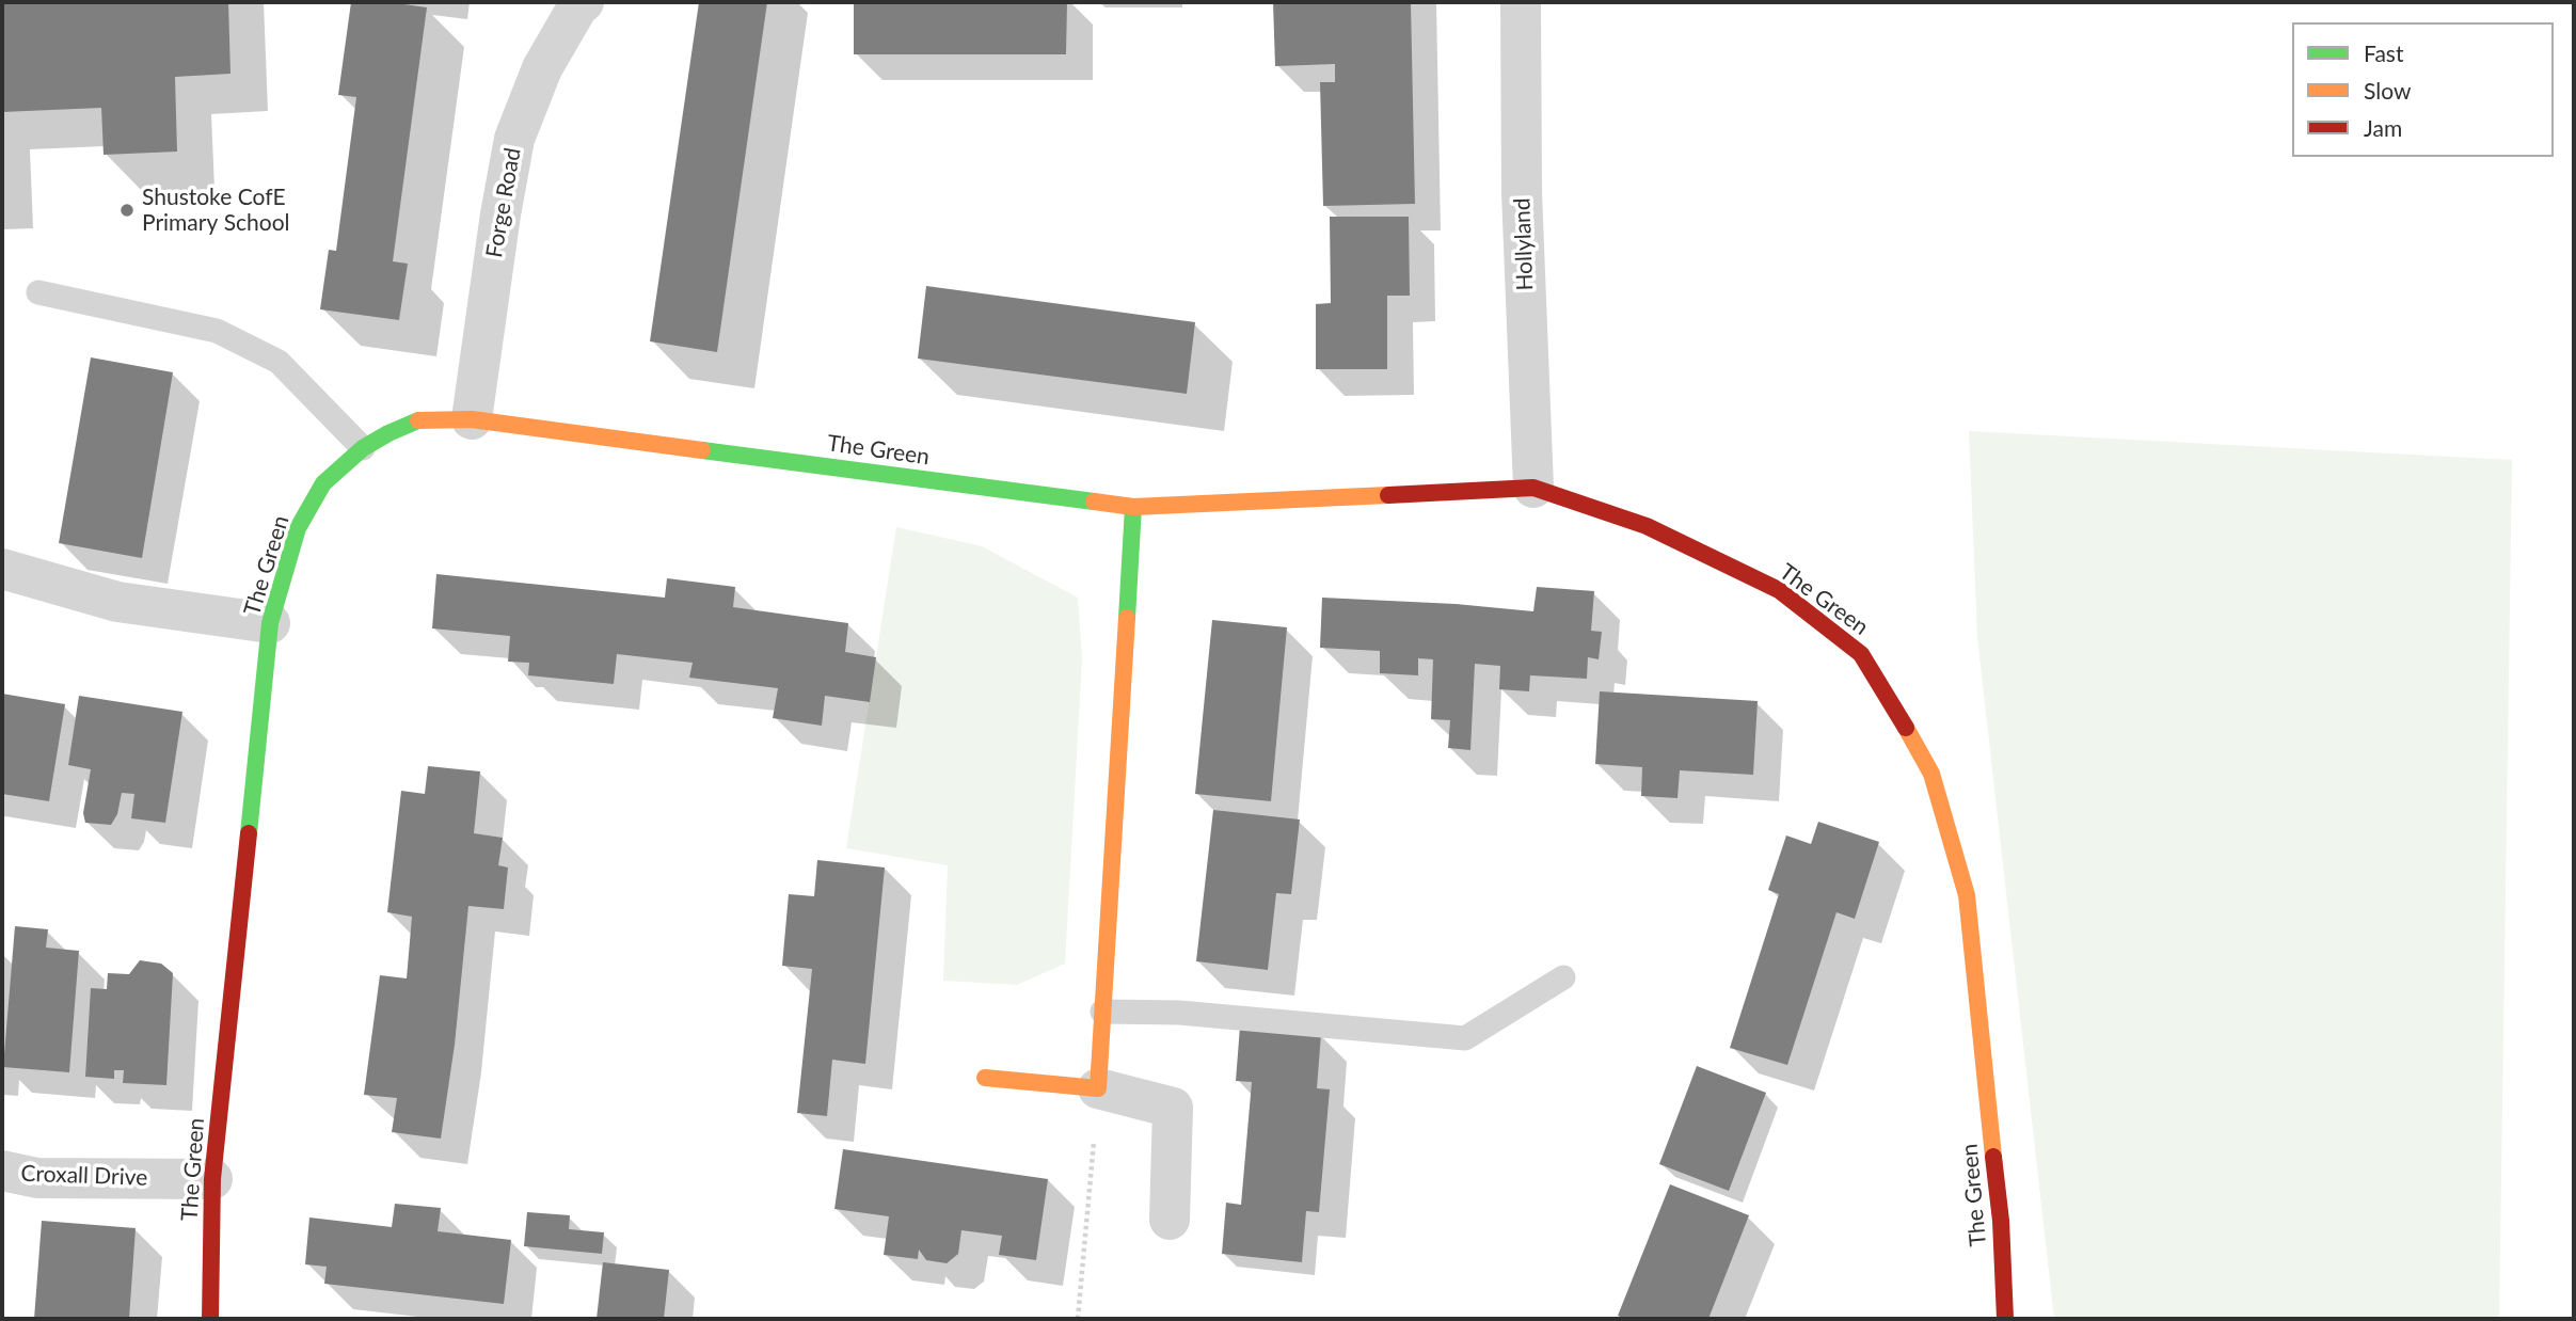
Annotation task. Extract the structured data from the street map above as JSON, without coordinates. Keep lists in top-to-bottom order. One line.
{"streets":{"street":["Forge Road","Hollyland","The Green","Croxall Drive"]},"crossings":[["Forge Road","The Green"],["Hollyland","The Green"],["The Green","Croxall Drive"]],"places":["Shustoke CofE Primary School"],"legend":["Fast","Slow","Jam"]}
